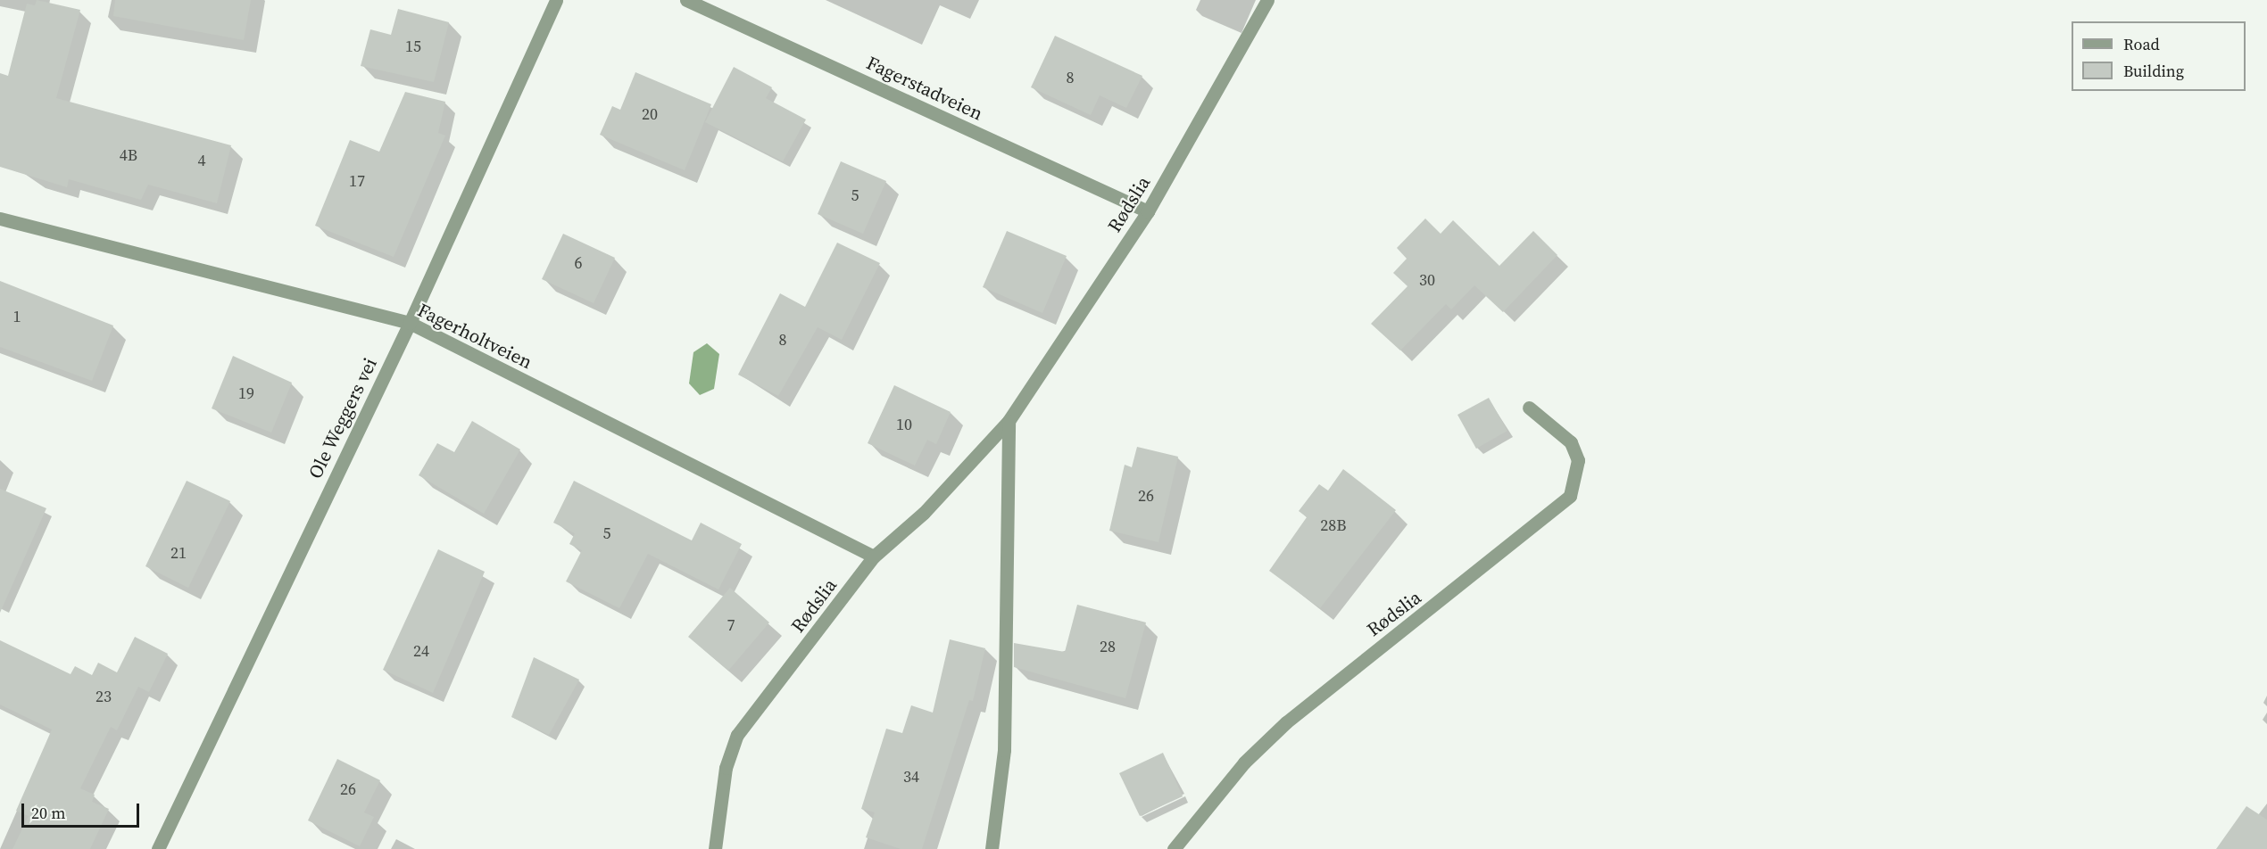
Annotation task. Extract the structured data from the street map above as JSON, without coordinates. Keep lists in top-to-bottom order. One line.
{"streets":{"street":["Fagerstadveien","Rødslia","Fagerholtveien","Ole Weggers vei"]},"crossings":[["Fagerstadveien","Rødslia"],["Rødslia","Fagerholtveien"],["Fagerholtveien","Ole Weggers vei"]],"house_numbers":["15","8","20","4B","4","17","5","6","30","1","8","19","10","26","28B","5","21","7","28","24","23","34","26"],"legend":["Road","Building"],"scale_bar":"20 m"}
